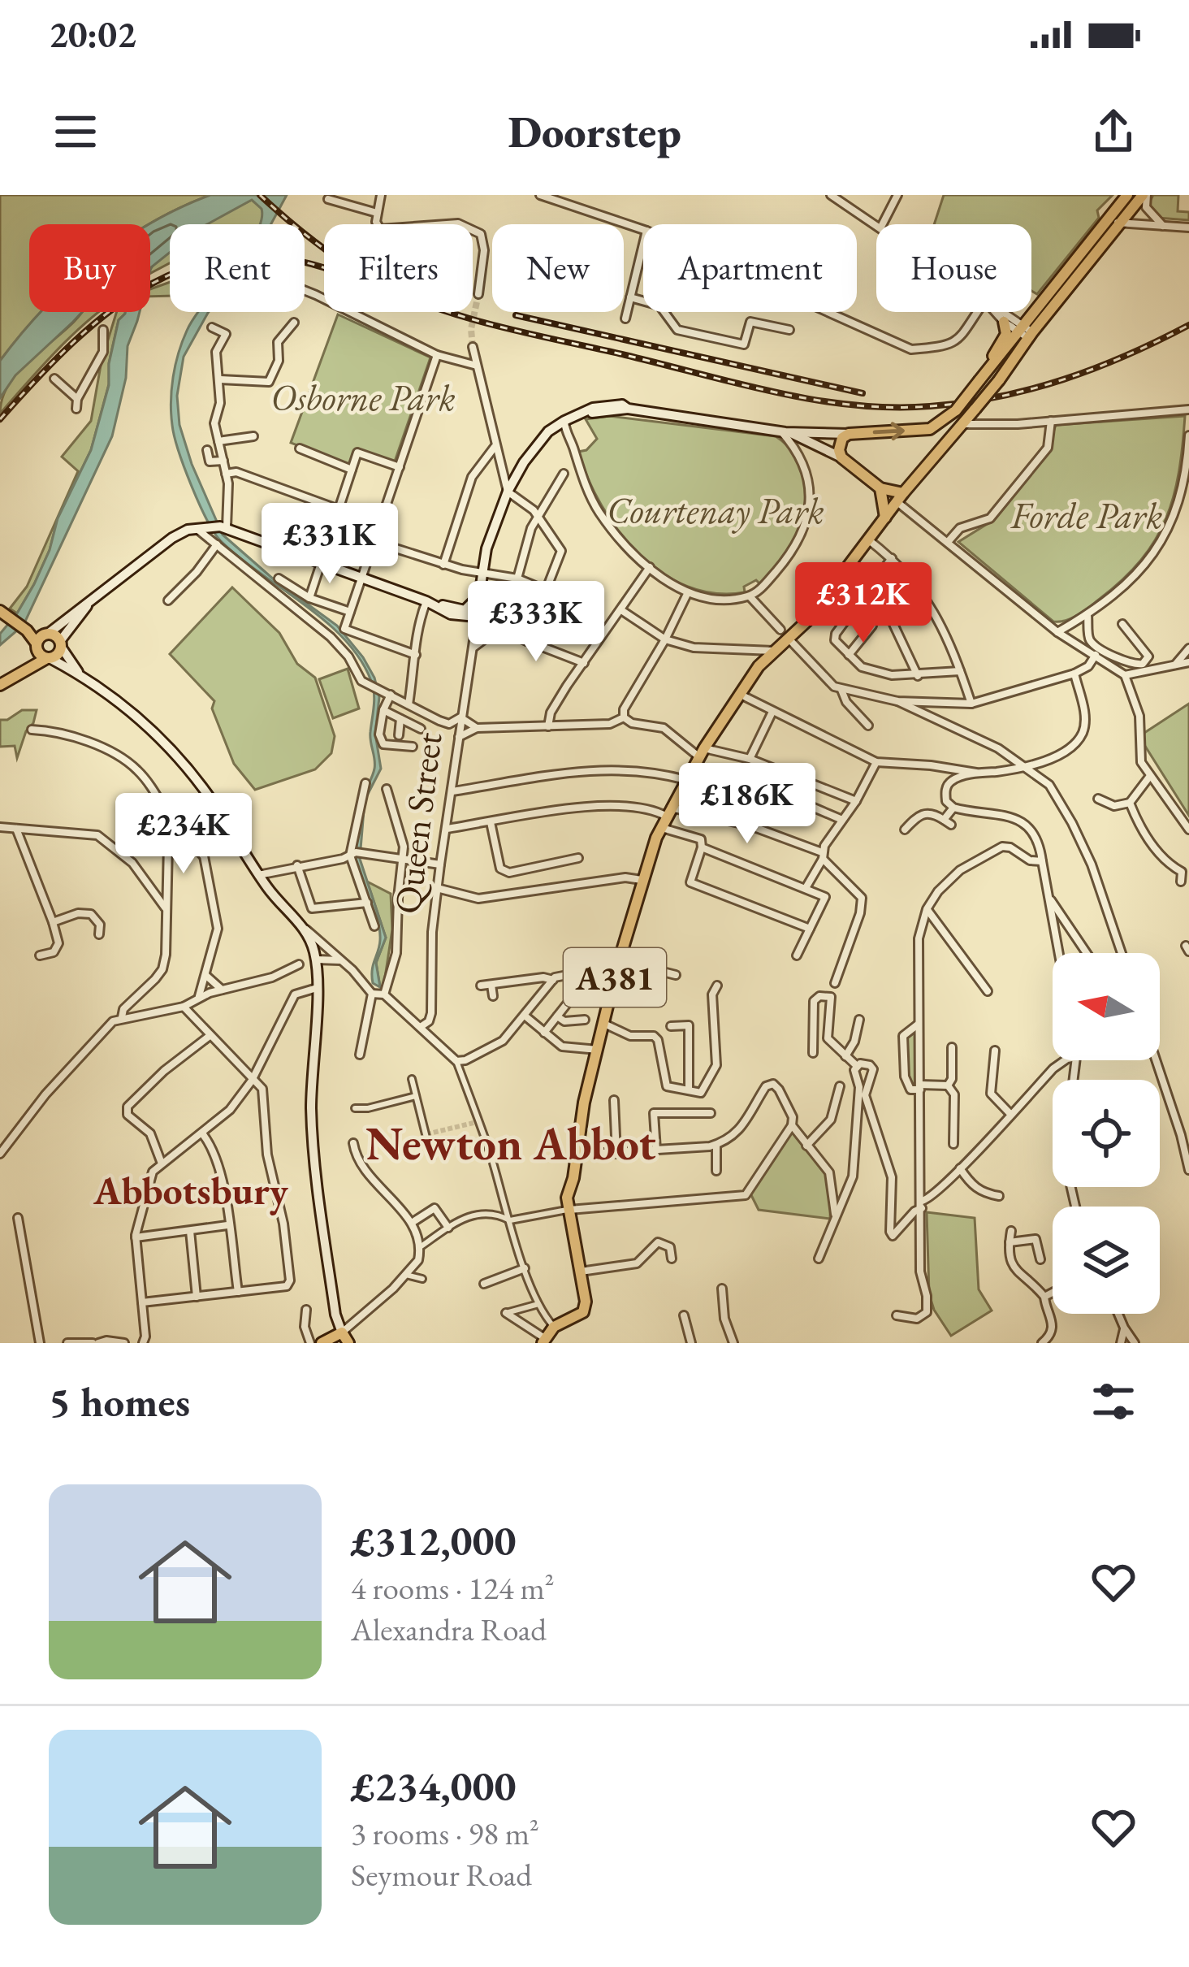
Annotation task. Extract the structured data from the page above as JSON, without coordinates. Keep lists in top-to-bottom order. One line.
{"streets":{"main road":["Queen Street","A381"]},"districts":["Newton Abbot","Abbotsbury"],"parks":["Osborne Park","Courtenay Park","Forde Park"],"north":"left","page":{"status":"20:02","header":"Doorstep","chip":["Buy","Rent","Filters","New","Apartment","House"],"price":["£331K","£312K","£333K","£186K","£234K"],"heading":"5 homes","list":[{"name":"£312,000","note":"4 rooms · 124 m² · Alexandra Road"},{"name":"£234,000","note":"3 rooms · 98 m² · Seymour Road"}]}}
